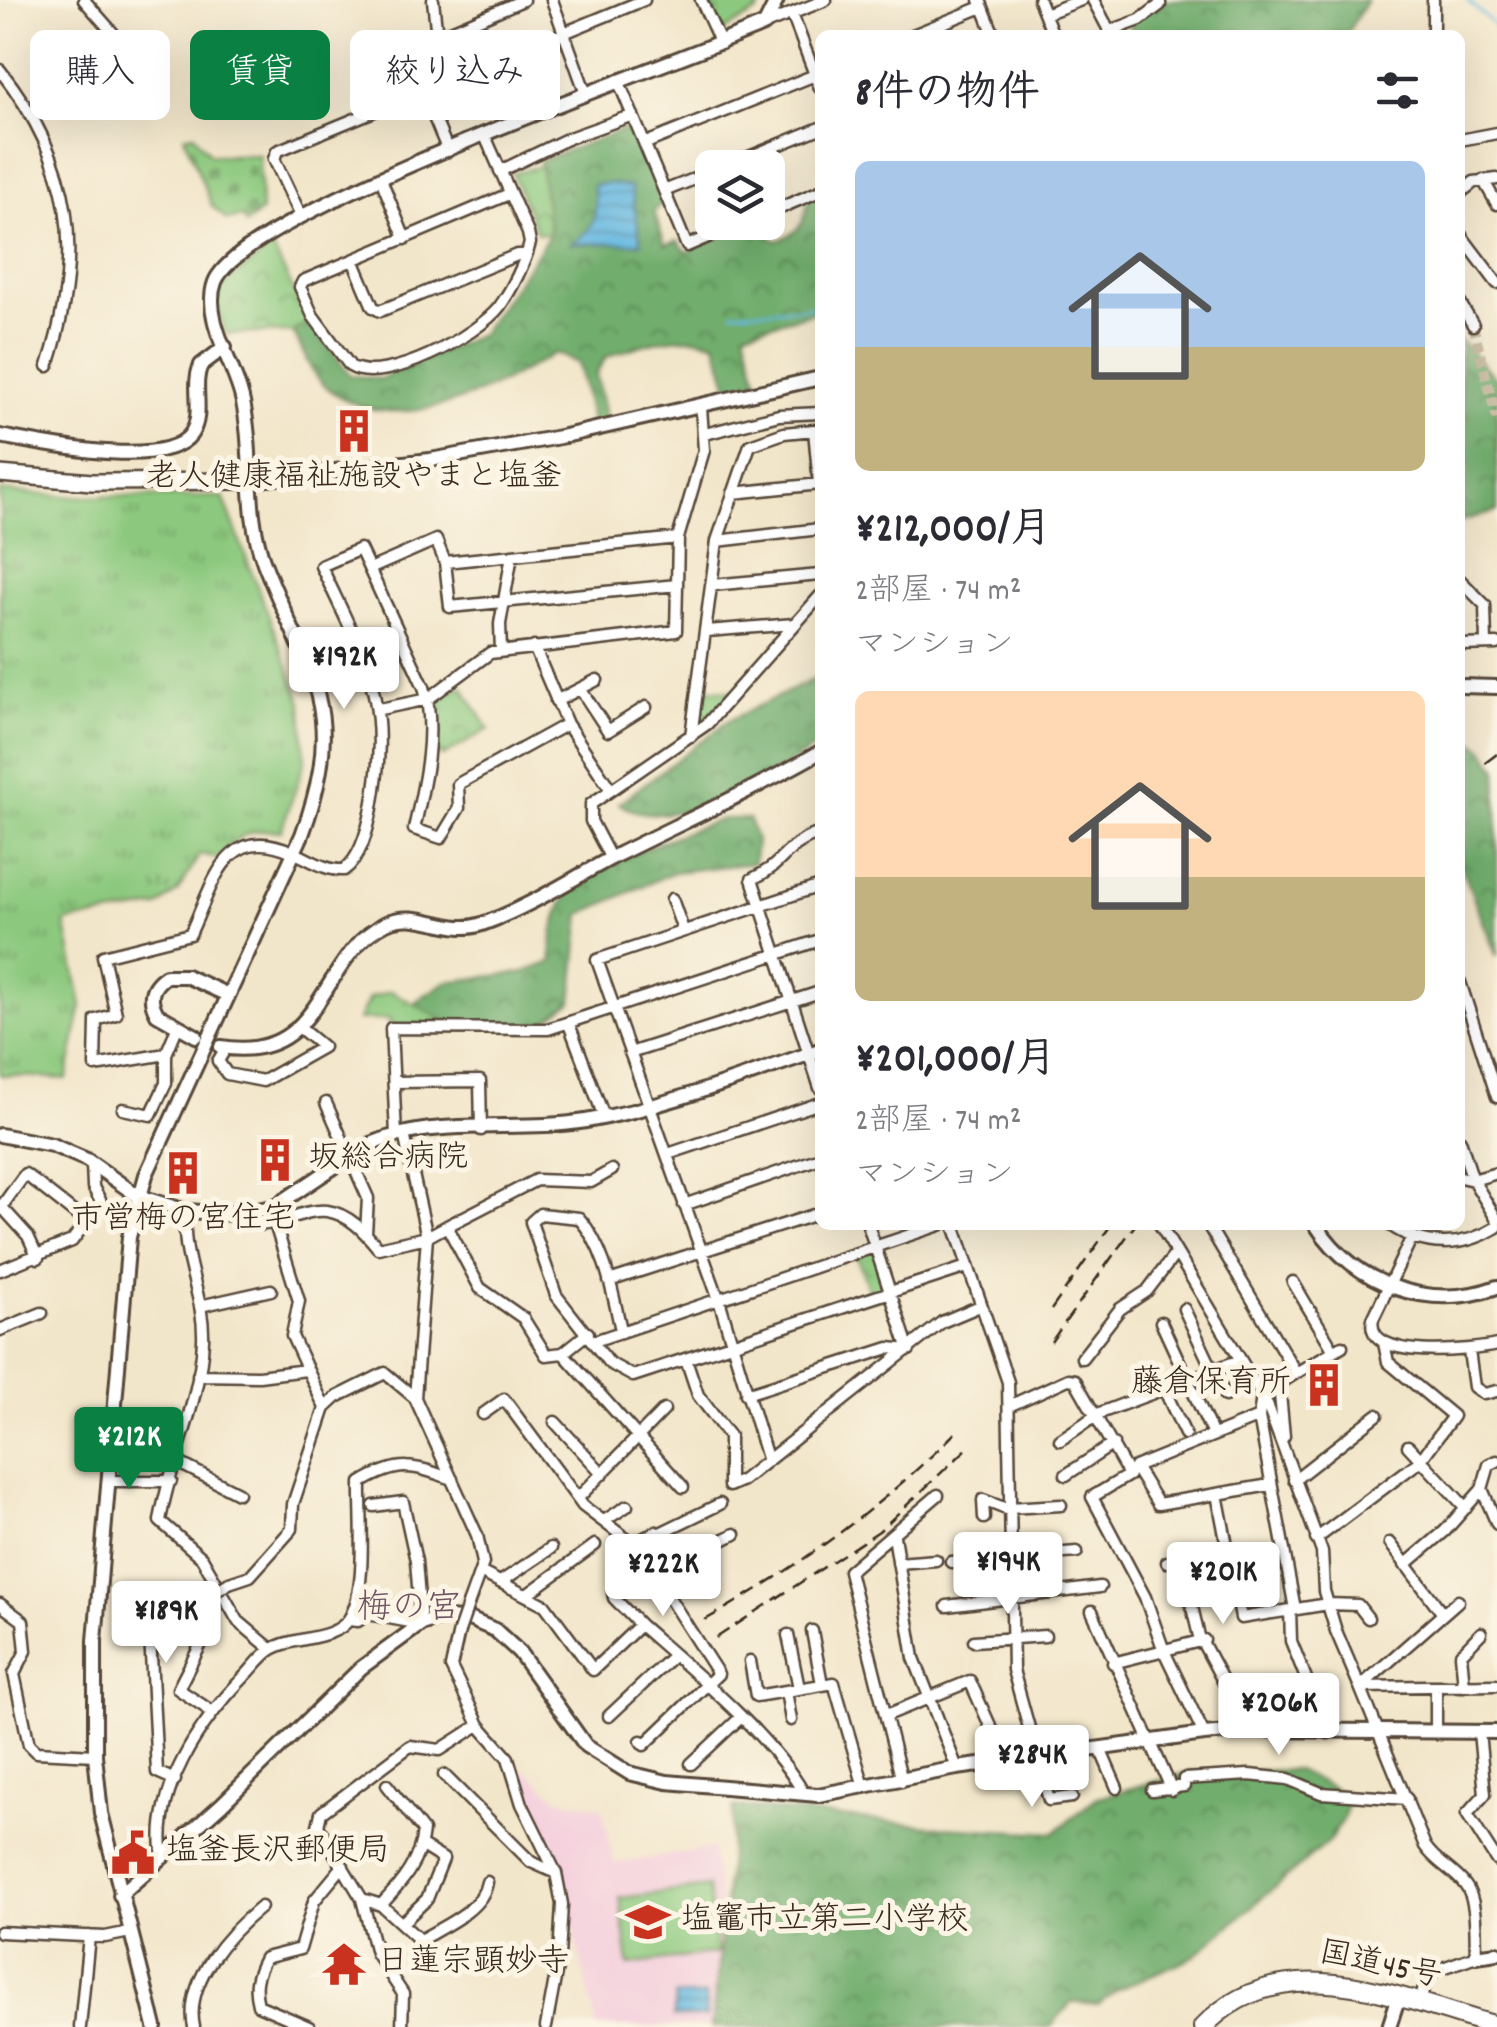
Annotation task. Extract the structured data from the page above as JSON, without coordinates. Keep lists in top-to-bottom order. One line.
{"streets":{"highway":["国道45号"]},"districts":["梅の宮"],"places":{"building":["老人健康福祉施設やまと塩釜","坂総合病院","市営梅の宮住宅","藤倉保育所"],"public building":["塩釜長沢郵便局"],"school or university":["塩竈市立第二小学校"],"temple":["日蓮宗顕妙寺"]},"page":{"chip":["購入","賃貸","絞り込み"],"heading":"8件の物件","list":[{"name":"¥212,000/月","note":"2部屋 · 74 m² · マンション"},{"name":"¥201,000/月","note":"2部屋 · 74 m² · マンション"}],"price":["¥192K","¥212K","¥194K","¥222K","¥201K","¥189K","¥206K","¥284K"]}}
